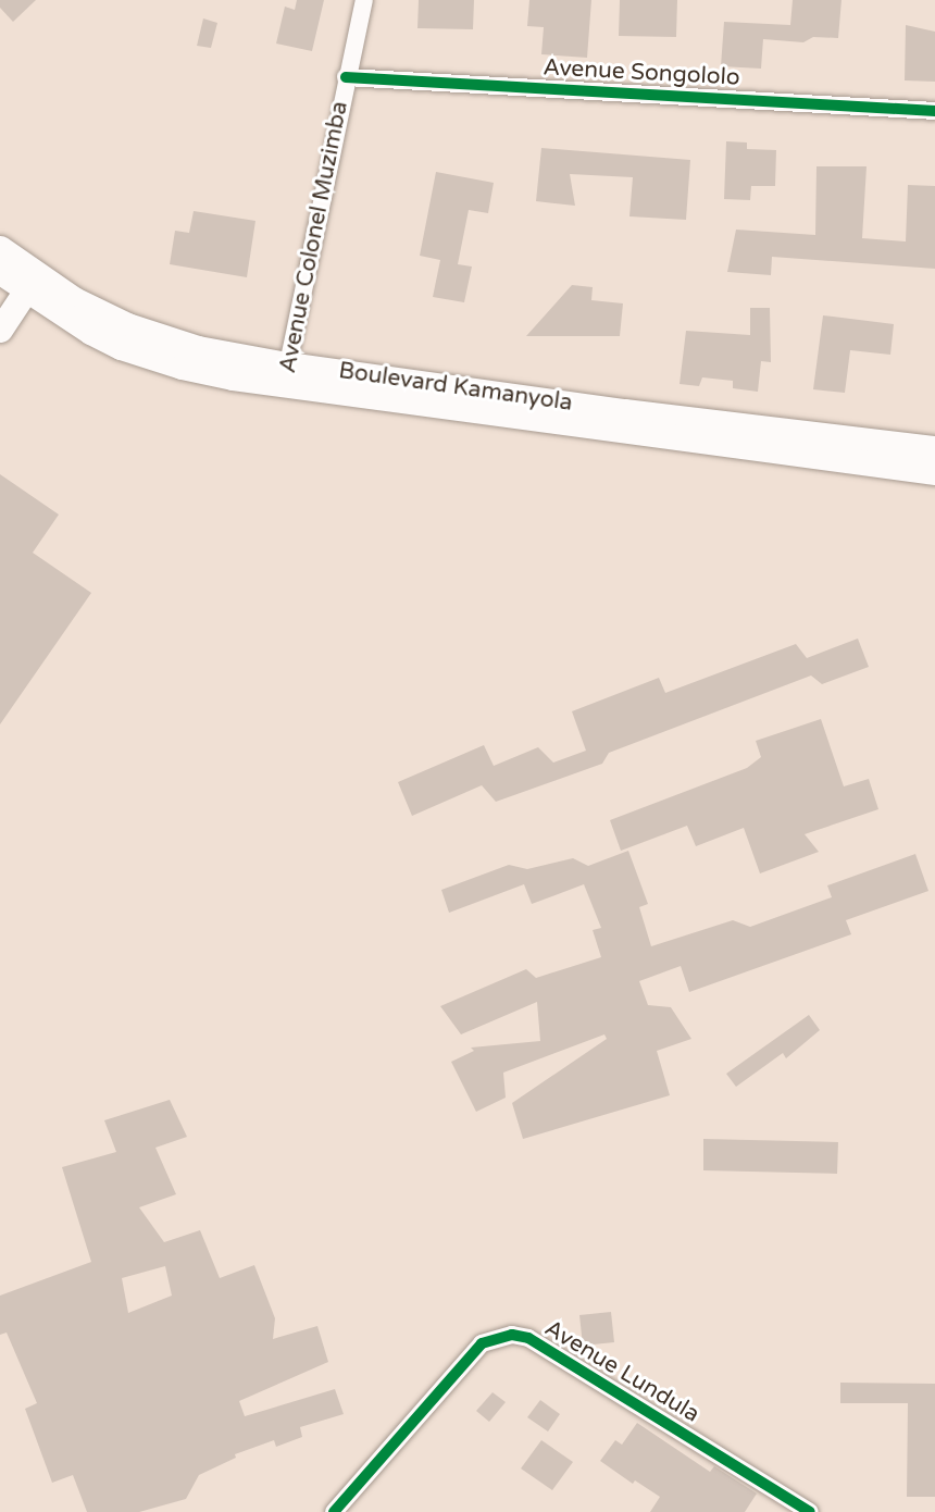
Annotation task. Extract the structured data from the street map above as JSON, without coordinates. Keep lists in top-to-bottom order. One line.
{"streets":{"main road":["Boulevard Kamanyola"],"street":["Avenue Songololo","Avenue Colonel Muzimba","Avenue Lundula"]},"crossings":[["Avenue Songololo","Avenue Colonel Muzimba"],["Avenue Colonel Muzimba","Boulevard Kamanyola"]]}
